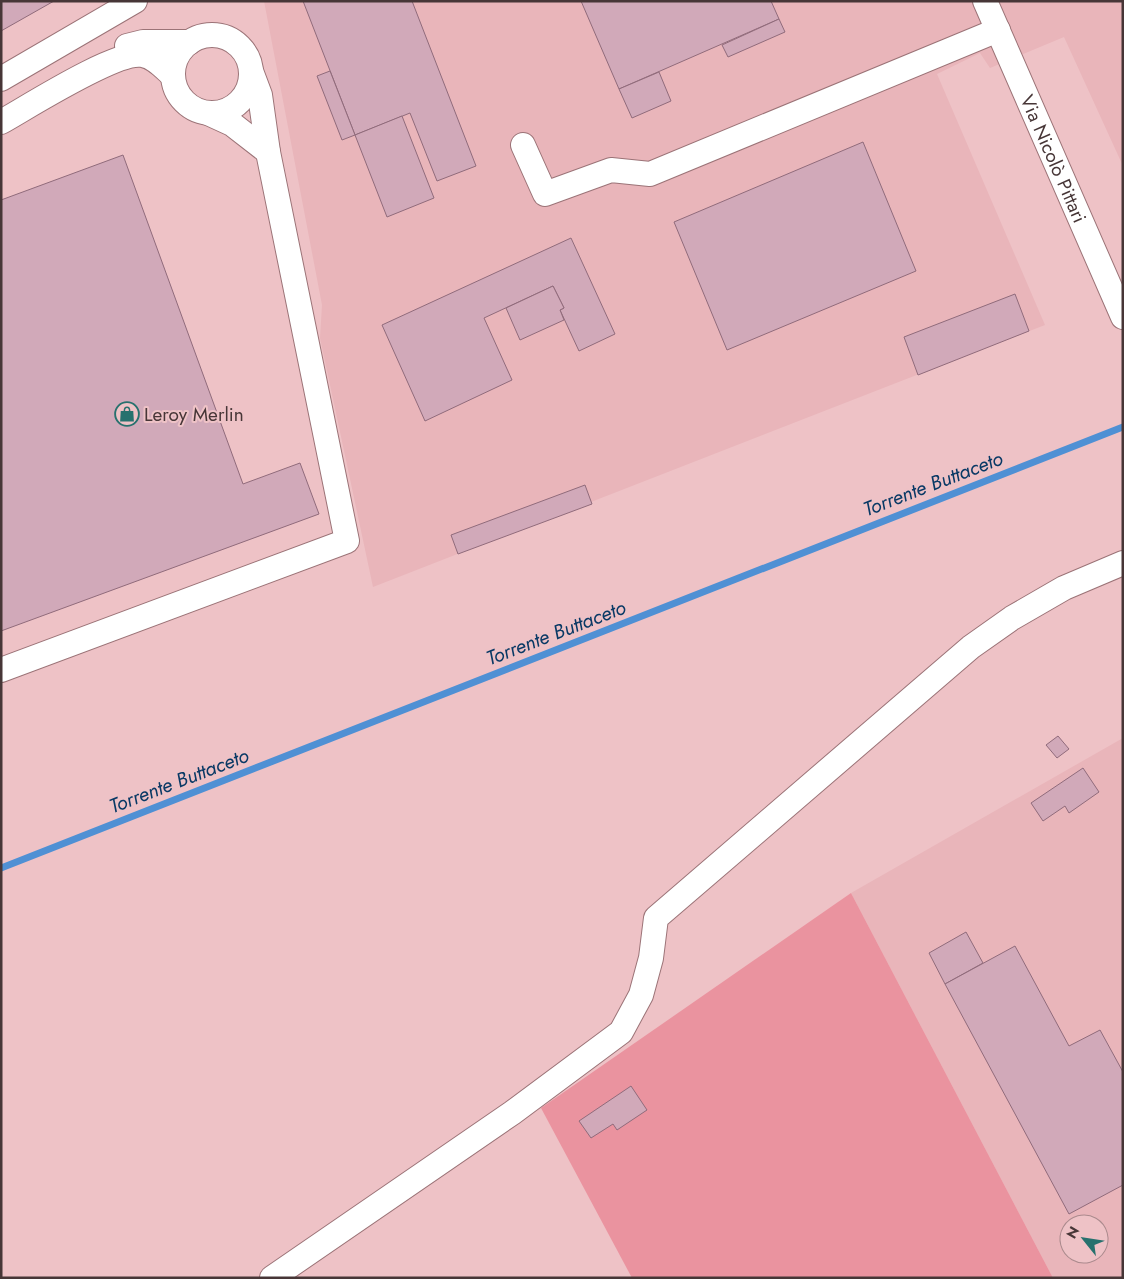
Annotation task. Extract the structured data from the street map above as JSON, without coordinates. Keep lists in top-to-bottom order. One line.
{"streets":{"street":["Via Nicolò Pittari"]},"water":["Torrente Buttaceto"],"places":{"shop":["Leroy Merlin"]},"north":"top left"}
